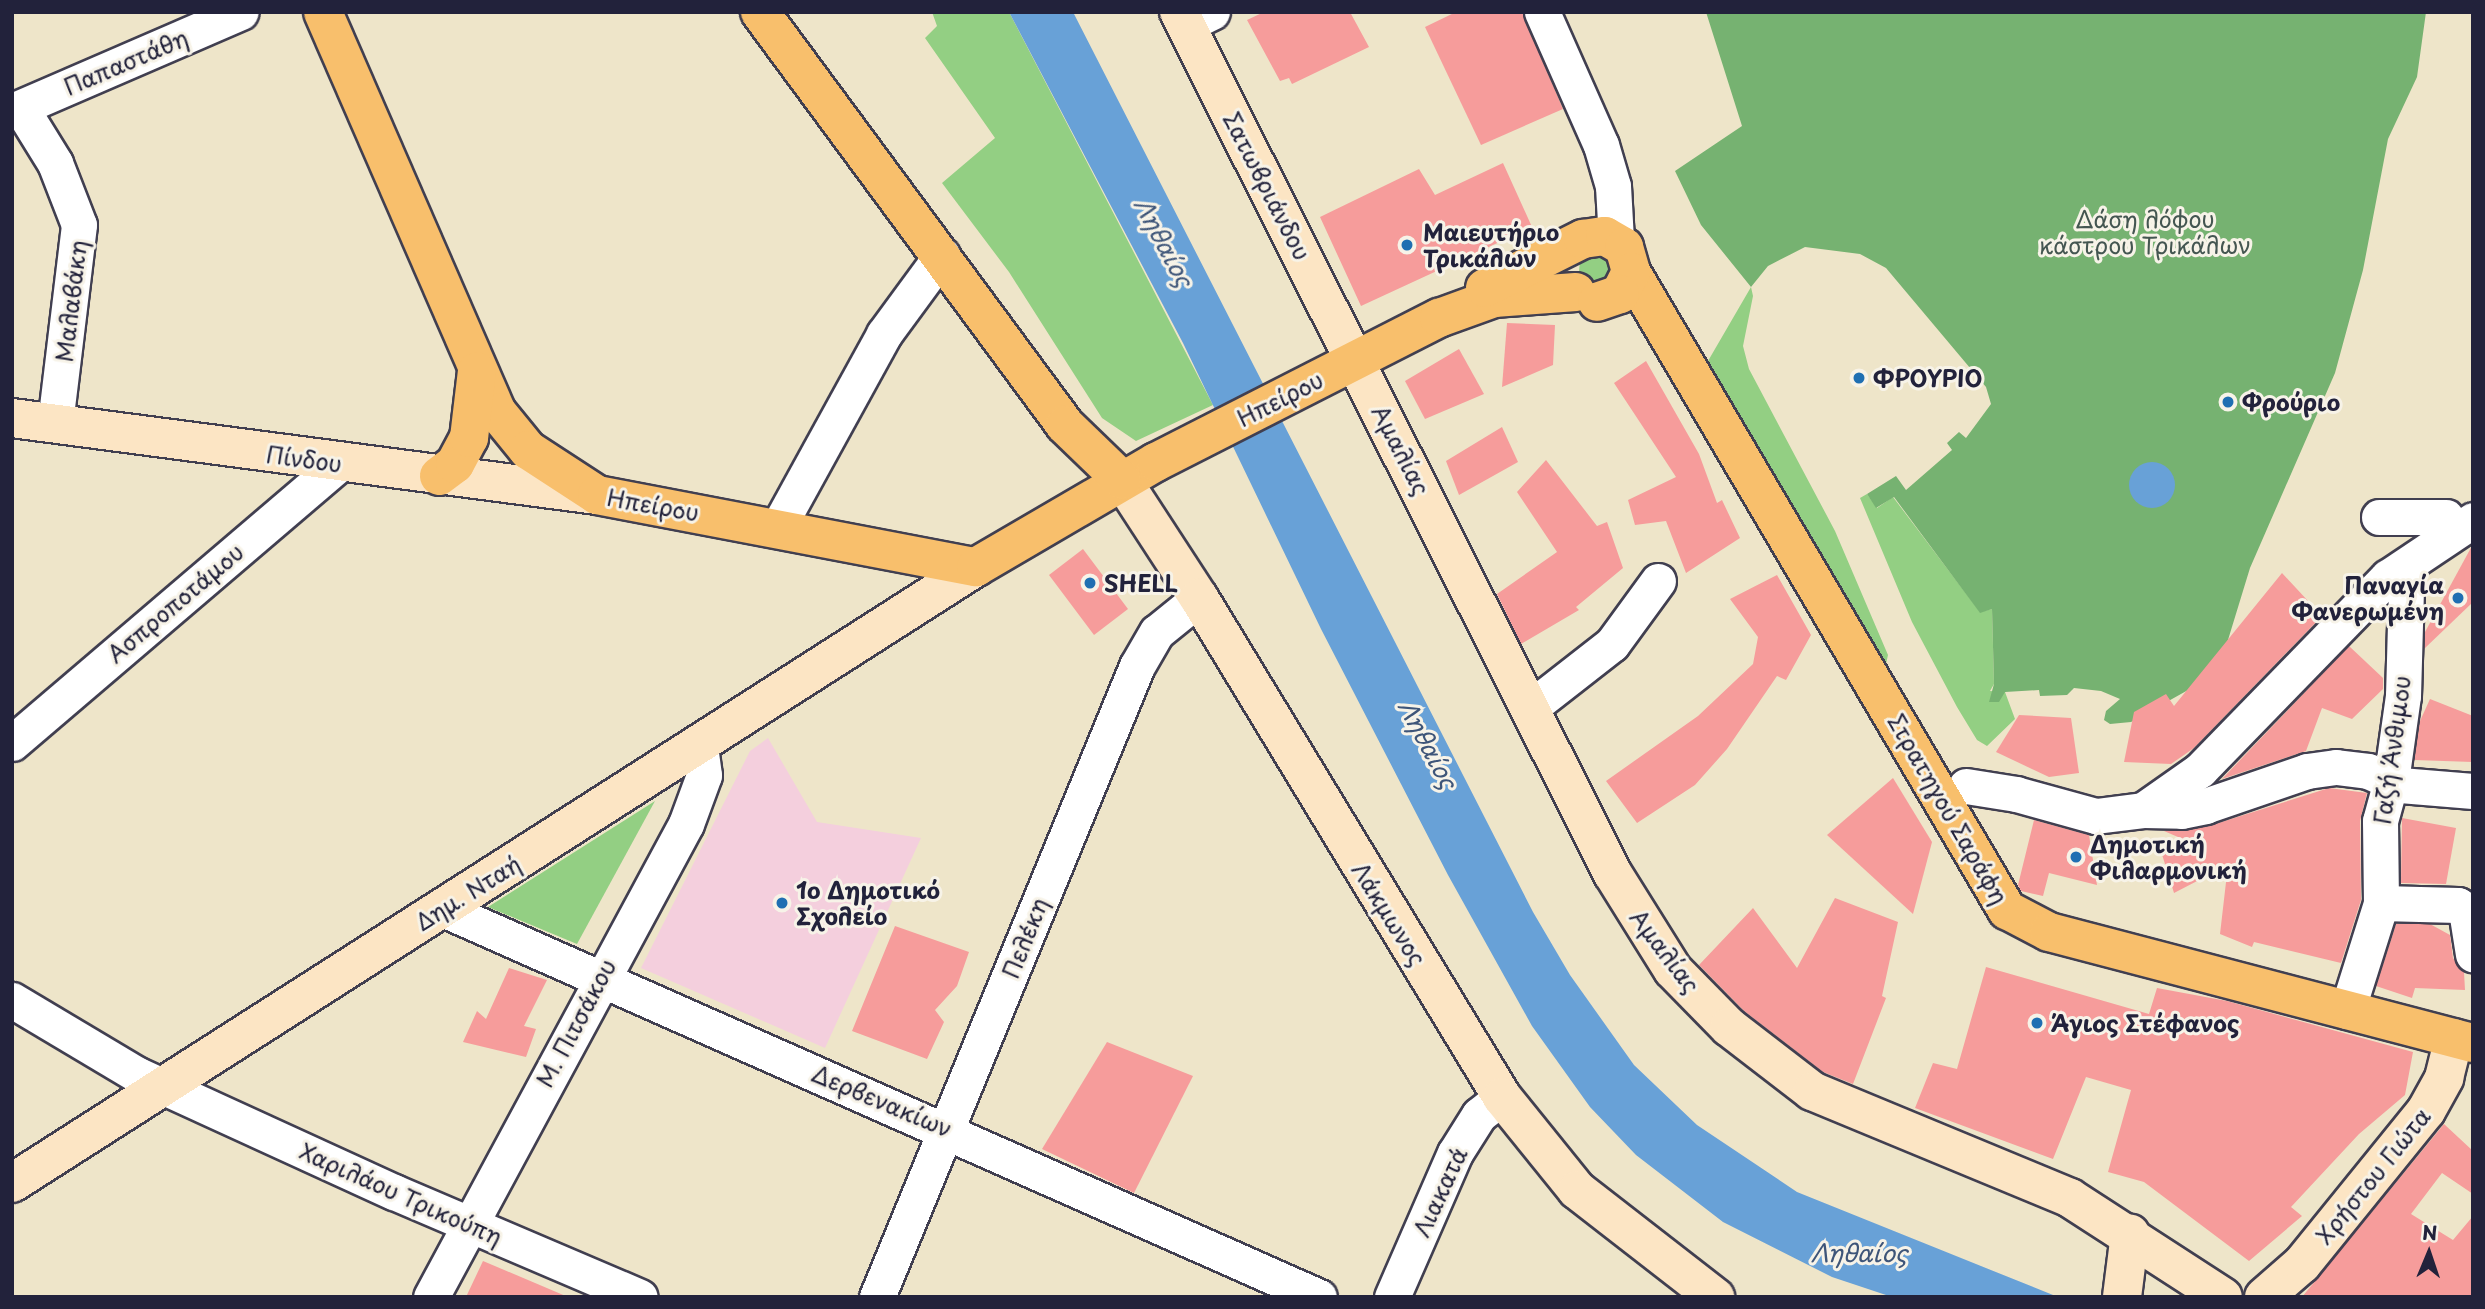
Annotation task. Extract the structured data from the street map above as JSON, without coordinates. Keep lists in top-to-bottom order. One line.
{"streets":{"main road":["Ηπείρου","Στρατηγού Σαράφη"],"street":["Παπαστάθη","Σατωβριάνδου","Μαλαβάκη","Αμαλίας","Πίνδου","Ασπροποτάμου","Γαζή Άνθιμου","Δημ. Νταή","Λάκμωνος","Πελέκη","Μ. Πιτσάκου","Δερβενακίων","Χρήστου Γιώτα","Λιακατά","Χαριλάου Τρικούπη"]},"crossings":[["Παπαστάθη","Μαλαβάκη"],["Σατωβριάνδου","Ηπείρου"],["Σατωβριάνδου","Αμαλίας"],["Μαλαβάκη","Πίνδου"],["Ηπείρου","Αμαλίας"],["Ηπείρου","Πίνδου"],["Ηπείρου","Δημ. Νταή"],["Ηπείρου","Λάκμωνος"],["Πίνδου","Ασπροποτάμου"],["Γαζή Άνθιμου","Στρατηγού Σαράφη"],["Στρατηγού Σαράφη","Χρήστου Γιώτα"],["Δημ. Νταή","Μ. Πιτσάκου"],["Δημ. Νταή","Δερβενακίων"],["Δημ. Νταή","Χαριλάου Τρικούπη"],["Λάκμωνος","Πελέκη"],["Λάκμωνος","Λιακατά"],["Πελέκη","Δερβενακίων"],["Μ. Πιτσάκου","Δερβενακίων"],["Μ. Πιτσάκου","Χαριλάου Τρικούπη"]],"water":["Ληθαίος"],"parks":["Δάση λόφου κάστρου Τρικάλων"],"places":["Μαιευτήριο Τρικάλων","ΦΡΟΥΡΙΟ","Φρούριο","SHELL","Παναγία Φανερωμένη","Δημοτική Φιλαρμονική","1ο Δημοτικό Σχολείο","Άγιος Στέφανος"],"north":"top"}
